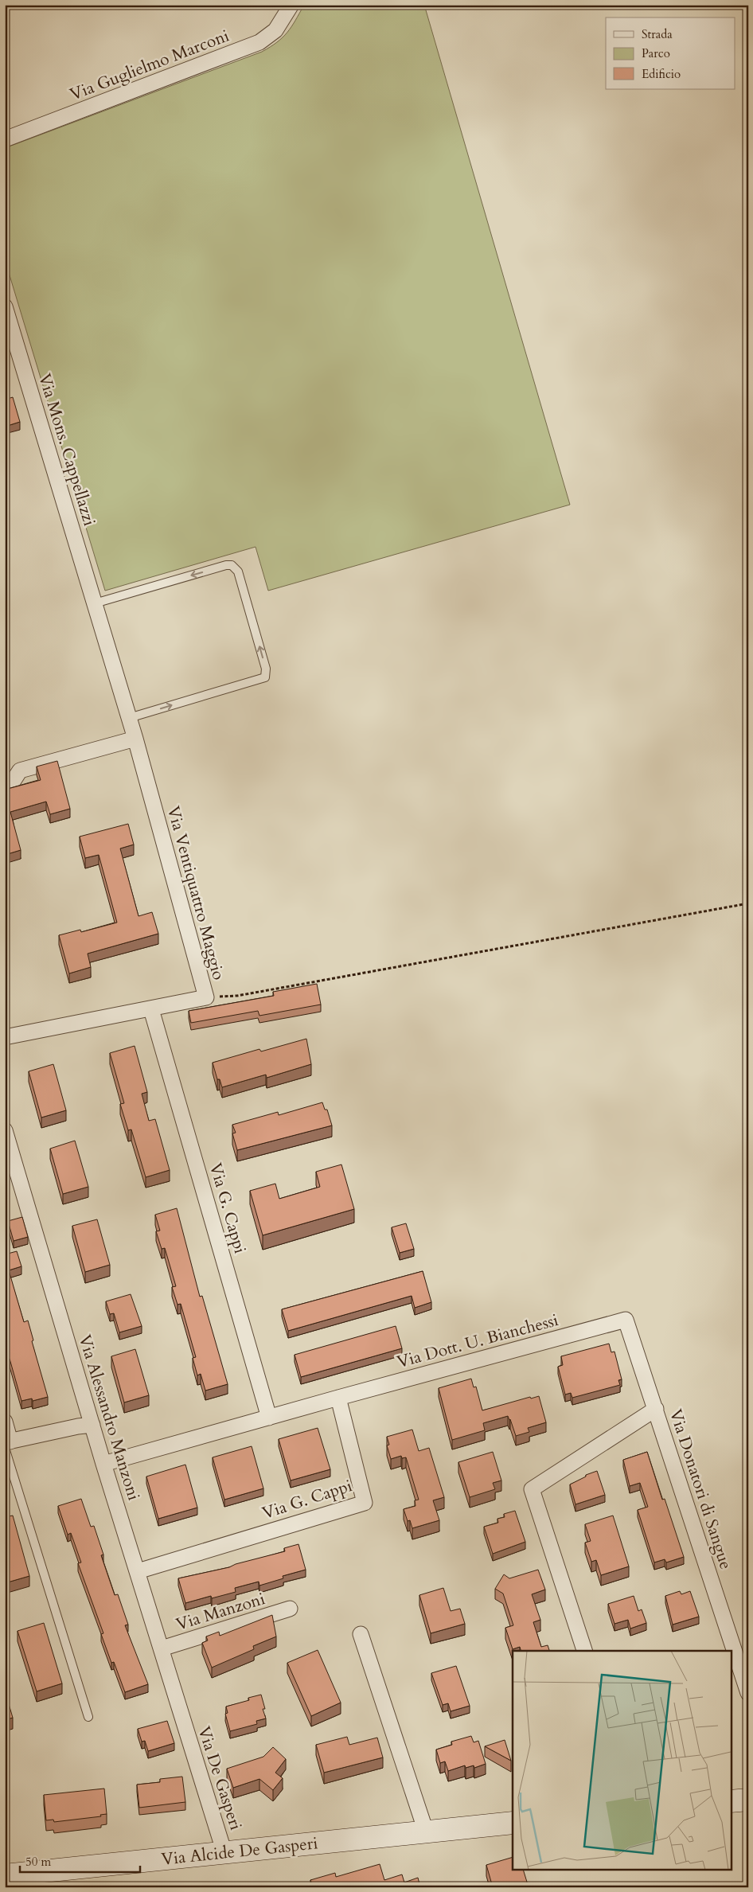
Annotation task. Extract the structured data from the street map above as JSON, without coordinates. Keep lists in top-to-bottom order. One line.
{"streets":{"street":["Via Guglielmo Marconi","Via Mons. Cappellazzi","Via Ventiquattro Maggio","Via G. Cappi","Via Dott. U. Bianchessi","Via Alessandro Manzoni","Via Donatori di Sangue","Via Manzoni","Via De Gasperi","Via Alcide De Gasperi"]},"crossings":[["Via Mons. Cappellazzi","Via Ventiquattro Maggio"],["Via Ventiquattro Maggio","Via G. Cappi"],["Via G. Cappi","Via Dott. U. Bianchessi"],["Via G. Cappi","Via Alessandro Manzoni"],["Via Dott. U. Bianchessi","Via Donatori di Sangue"],["Via Alessandro Manzoni","Via Manzoni"],["Via Alessandro Manzoni","Via De Gasperi"],["Via De Gasperi","Via Alcide De Gasperi"]],"legend":["Strada","Parco","Edificio"],"scale_bar":"50 m"}
